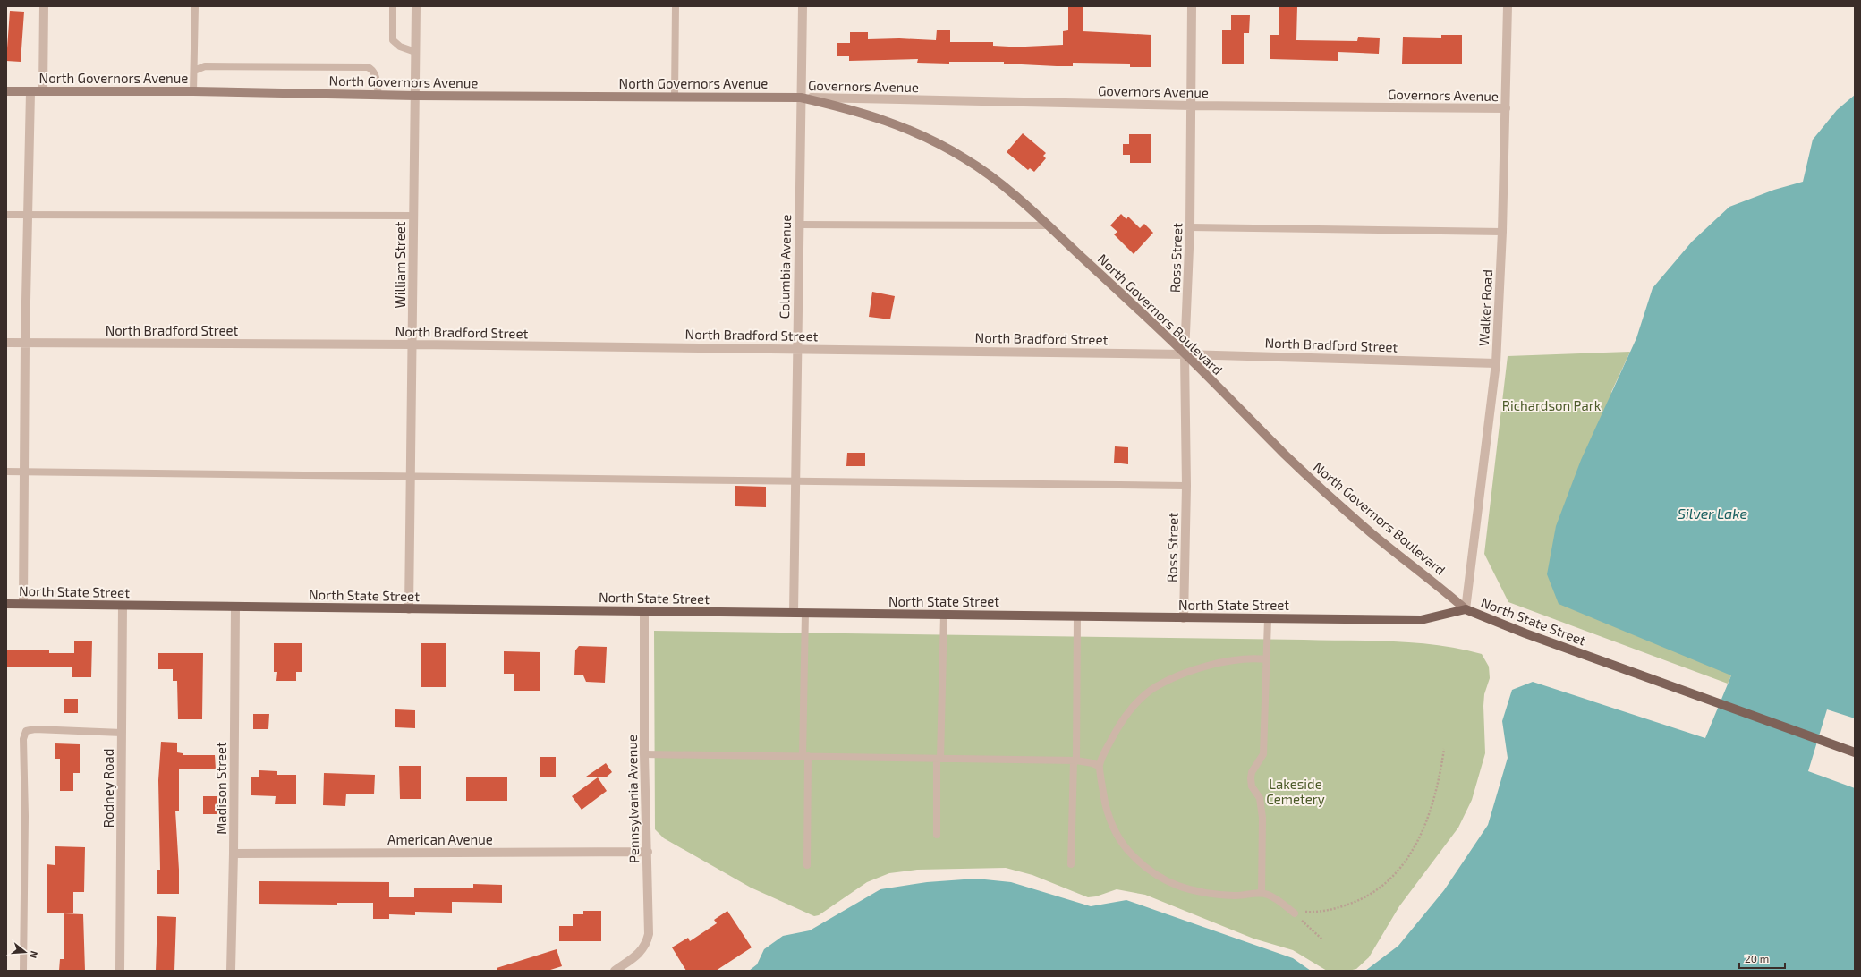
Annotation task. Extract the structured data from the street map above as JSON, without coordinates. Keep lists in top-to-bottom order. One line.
{"streets":{"main road":["North Governors Avenue","North Governors Boulevard","North State Street"],"street":["Governors Avenue","Ross Street","William Street","Columbia Avenue","Walker Road","North Bradford Street","Rodney Road","Madison Street","Pennsylvania Avenue","American Avenue"]},"crossings":[["North Governors Avenue","Governors Avenue"],["North Governors Avenue","William Street"],["North Governors Avenue","Columbia Avenue"],["North Governors Avenue","North Governors Boulevard"],["Governors Avenue","Ross Street"],["Governors Avenue","Columbia Avenue"],["Governors Avenue","Walker Road"],["Governors Avenue","North Governors Boulevard"],["Ross Street","North Governors Boulevard"],["Ross Street","North Bradford Street"],["Ross Street","North State Street"],["William Street","North Bradford Street"],["William Street","North State Street"],["Columbia Avenue","North Governors Boulevard"],["Columbia Avenue","North Bradford Street"],["Columbia Avenue","North State Street"],["Walker Road","North Governors Boulevard"],["Walker Road","North Bradford Street"],["Walker Road","North State Street"],["North Governors Boulevard","North Bradford Street"],["North Governors Boulevard","North State Street"],["North State Street","Rodney Road"],["North State Street","Madison Street"],["North State Street","Pennsylvania Avenue"],["Madison Street","American Avenue"],["Pennsylvania Avenue","American Avenue"]],"water":["Silver Lake"],"parks":["Richardson Park","Lakeside Cemetery"],"scale_bar":"20 m","north":"right"}
